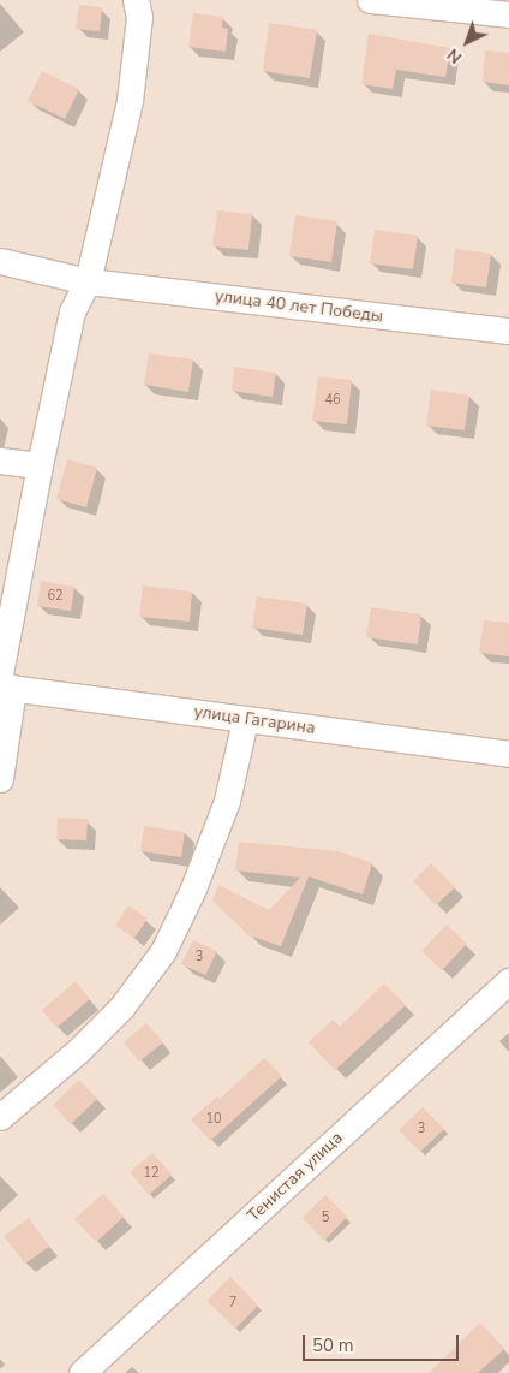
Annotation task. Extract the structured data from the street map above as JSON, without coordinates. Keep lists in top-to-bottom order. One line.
{"streets":{"street":["улица 40 лет Победы","улица Гагарина","Тенистая улица"]},"house_numbers":["46","62","3","10","3","12","5","7"],"scale_bar":"50 m","north":"bottom left"}
